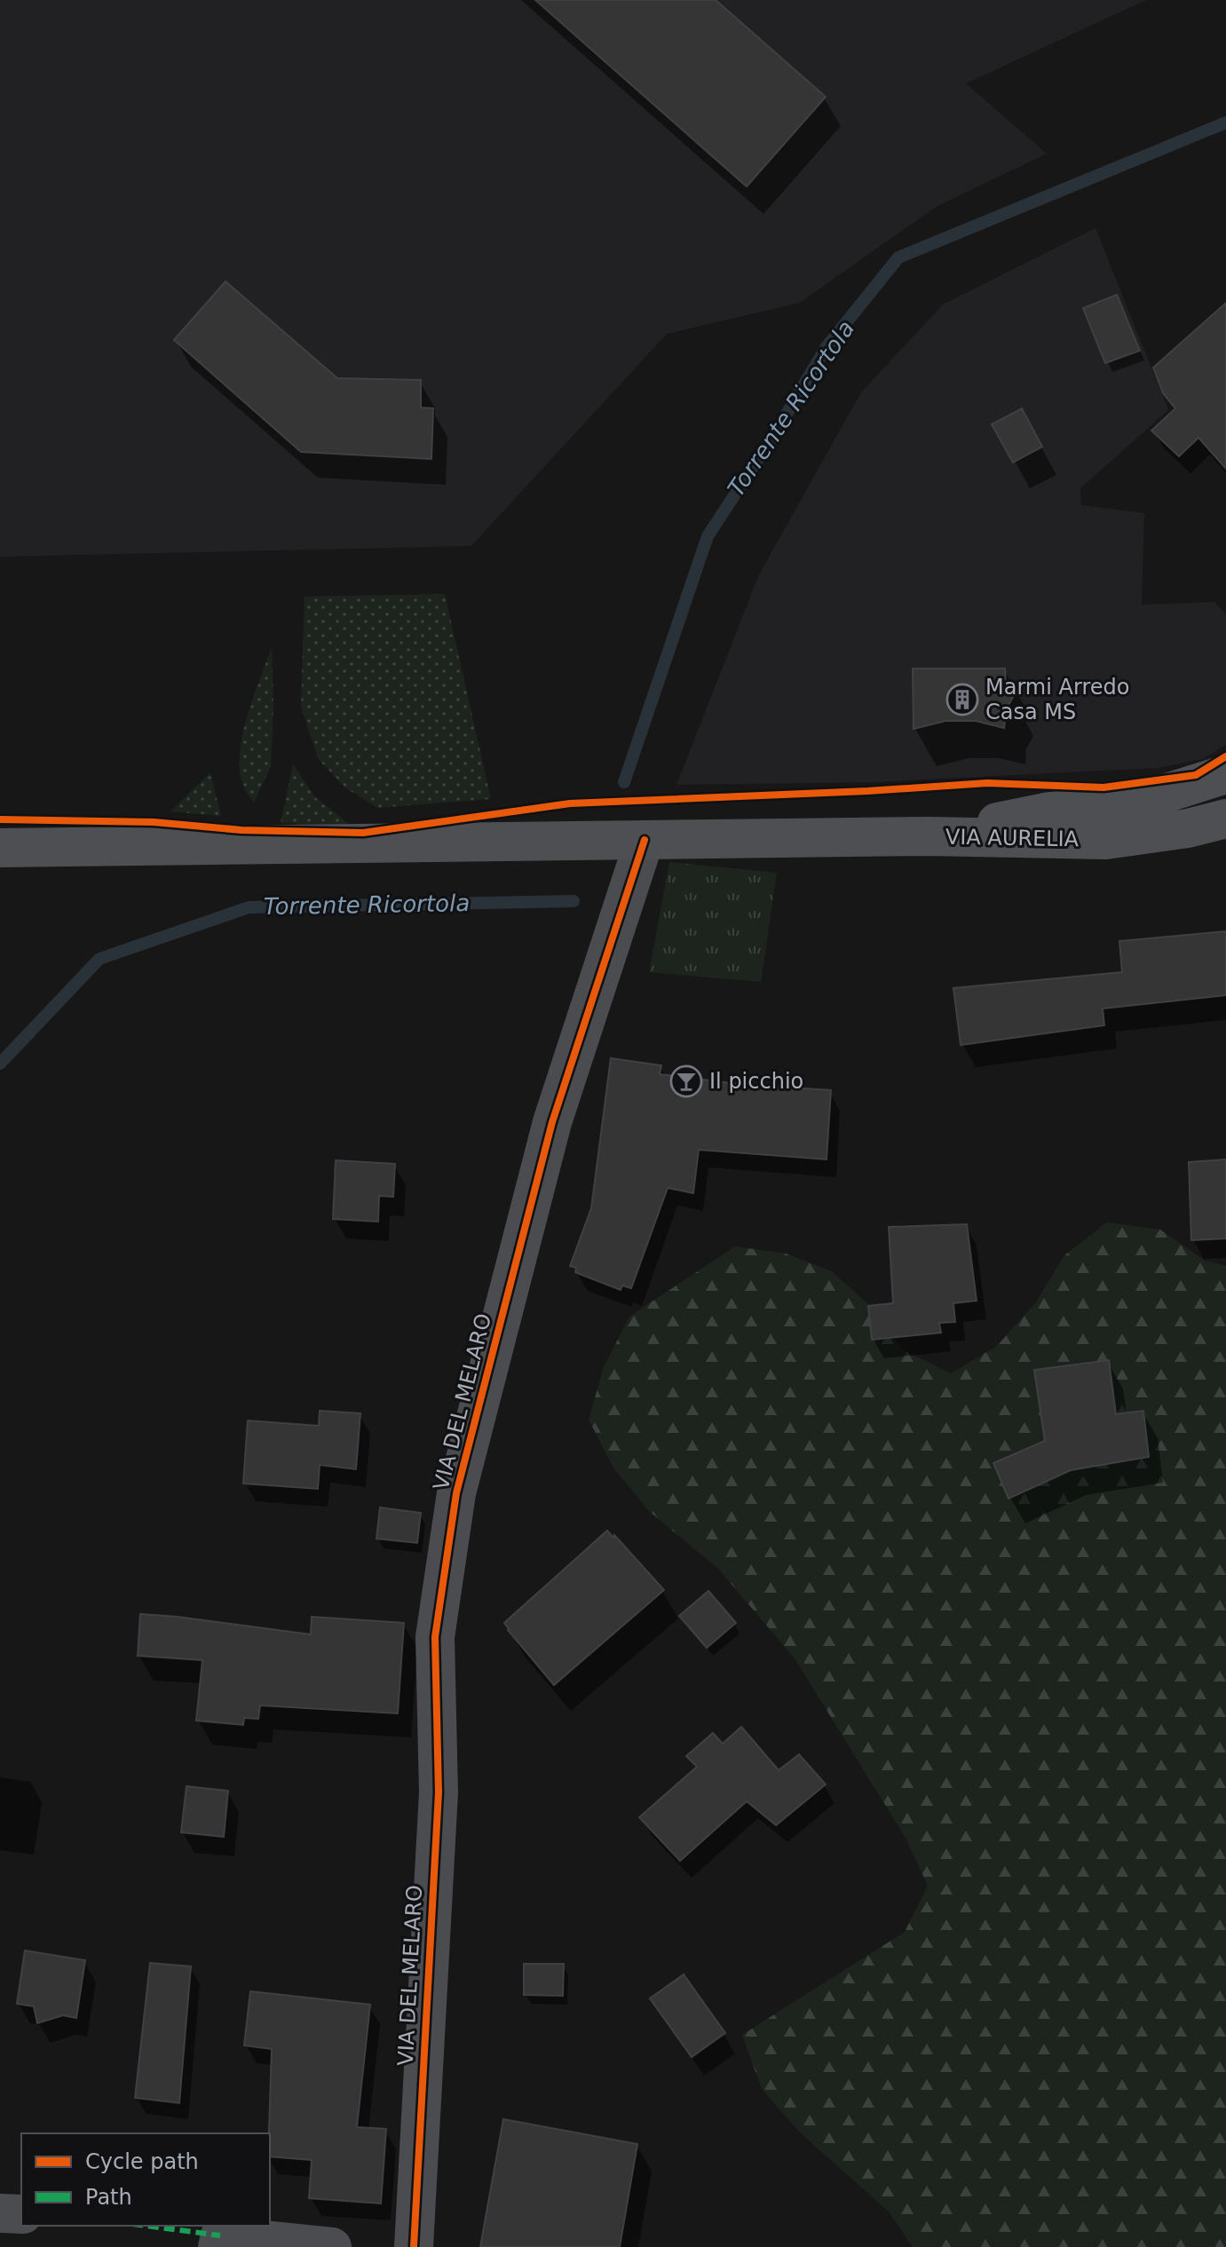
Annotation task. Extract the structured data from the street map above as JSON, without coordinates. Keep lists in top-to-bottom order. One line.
{"streets":{"main road":["VIA AURELIA"],"street":["VIA DEL MELARO"]},"water":["Torrente Ricortola"],"places":{"building":["Marmi Arredo Casa MS"],"bar":["Il picchio"]},"legend":["Cycle path","Path"]}
